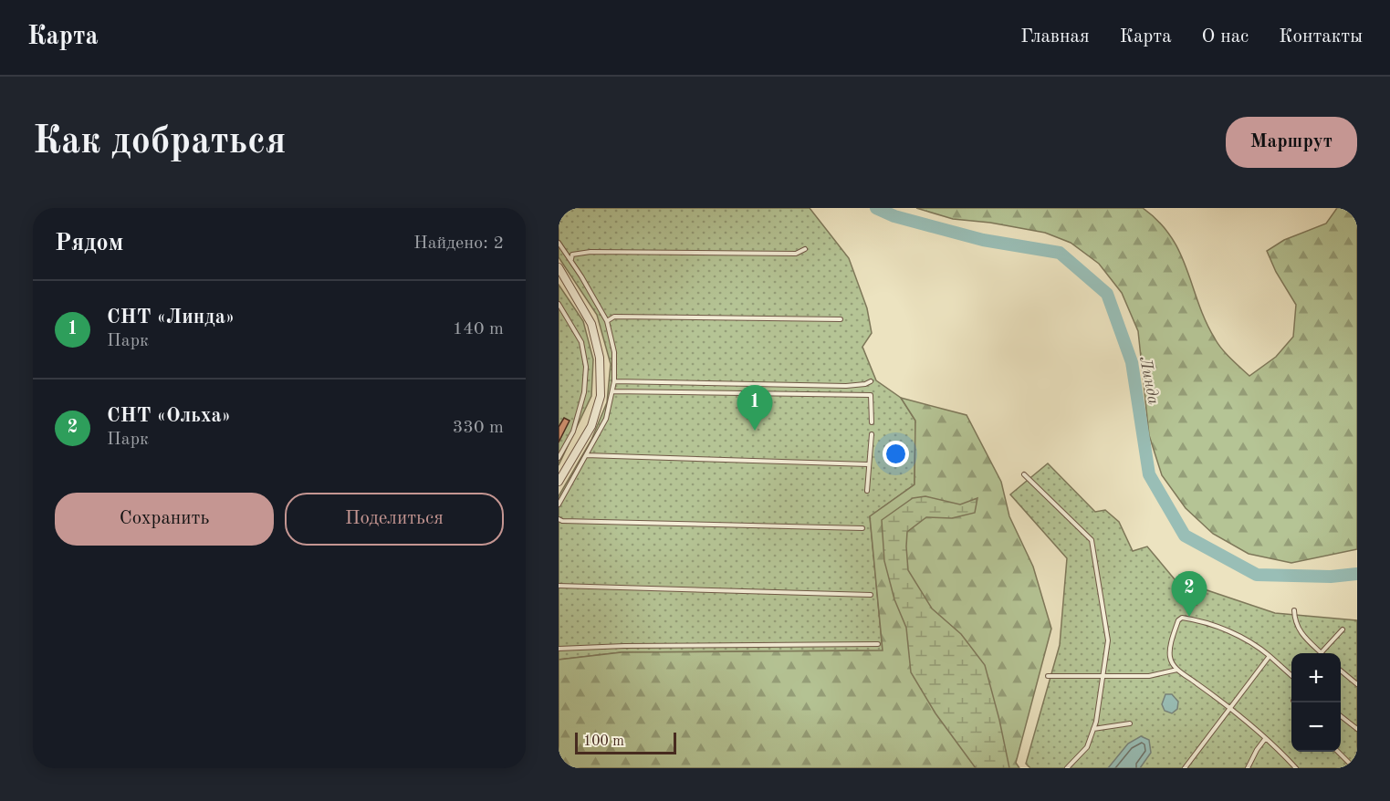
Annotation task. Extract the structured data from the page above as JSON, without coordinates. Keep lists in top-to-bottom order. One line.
{"water":["Линда"],"scale_bar":"100 m","page":{"header":"Карта","nav":["Главная","Карта","О нас","Контакты"],"buttons":["Маршрут",["Сохранить","Поделиться"]],"title":"Как добраться","heading":["Рядом","Найдено: 2"],"list":[{"mark":"1","name":"СНТ «Линда»","note":"Парк","value":"140 m"},{"mark":"2","name":"СНТ «Ольха»","note":"Парк","value":"330 m"}],"pins":["1","2"],"map_buttons":["+","−"],"scale":"100 m"}}
